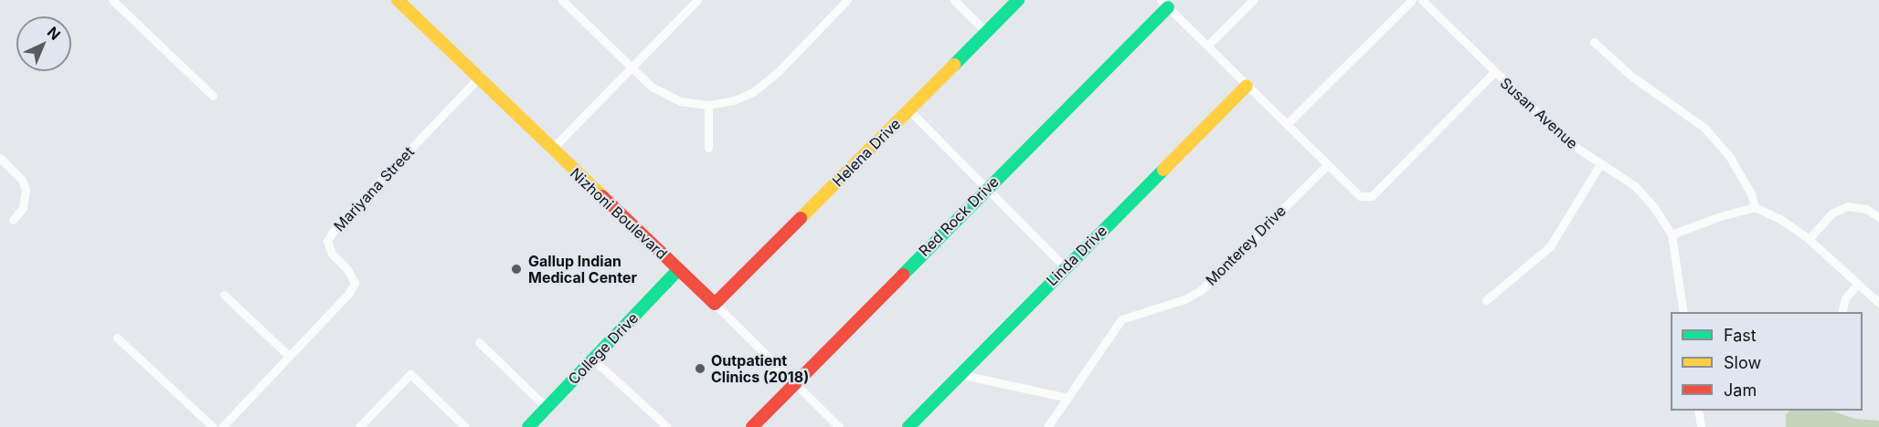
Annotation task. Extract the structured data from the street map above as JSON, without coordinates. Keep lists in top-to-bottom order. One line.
{"streets":{"main road":["Helena Drive","Nizhoni Boulevard","Red Rock Drive","Linda Drive","College Drive"],"street":["Susan Avenue","Mariyana Street","Monterey Drive"]},"crossings":[["Helena Drive","Nizhoni Boulevard"],["Mariyana Street","Nizhoni Boulevard"],["Nizhoni Boulevard","Red Rock Drive"],["Nizhoni Boulevard","College Drive"]],"places":["Gallup Indian Medical Center","Outpatient Clinics (2018)"],"legend":["Fast","Slow","Jam"],"north":"top right"}
